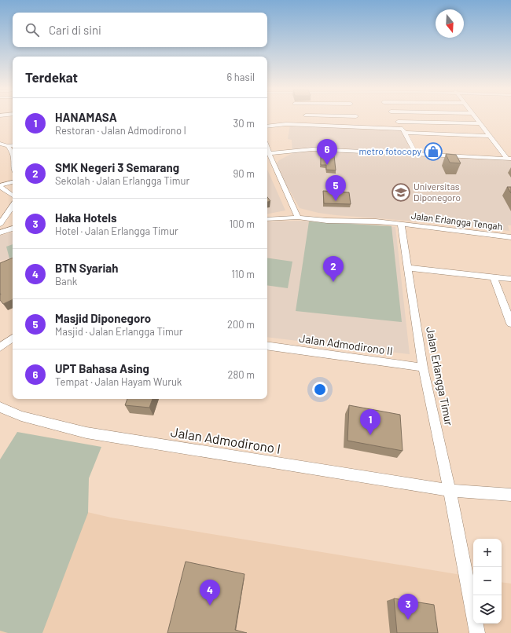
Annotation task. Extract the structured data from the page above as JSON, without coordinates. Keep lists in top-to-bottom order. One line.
{"streets":{"street":["Jalan Erlangga Tengah","Jalan Admodirono II","Jalan Erlangga Timur","Jalan Admodirono I"]},"crossings":[["Jalan Erlangga Tengah","Jalan Erlangga Timur"],["Jalan Admodirono II","Jalan Erlangga Timur"],["Jalan Erlangga Timur","Jalan Admodirono I"]],"places":{"shop":["metro fotocopy"],"school or university":["Universitas Diponegoro"]},"north":"bottom","page":{"search":"Cari di sini","heading":["Terdekat","6 hasil"],"list":[{"mark":"1","name":"HANAMASA","note":"Restoran · Jalan Admodirono I","value":"30 m"},{"mark":"2","name":"SMK Negeri 3 Semarang","note":"Sekolah · Jalan Erlangga Timur","value":"90 m"},{"mark":"3","name":"Haka Hotels","note":"Hotel · Jalan Erlangga Timur","value":"100 m"},{"mark":"4","name":"BTN Syariah","note":"Bank","value":"110 m"},{"mark":"5","name":"Masjid Diponegoro","note":"Masjid · Jalan Erlangga Timur","value":"200 m"},{"mark":"6","name":"UPT Bahasa Asing","note":"Tempat · Jalan Hayam Wuruk","value":"280 m"}],"pins":["6","5","2","1","4","3"],"map_buttons":["+","−"]}}
